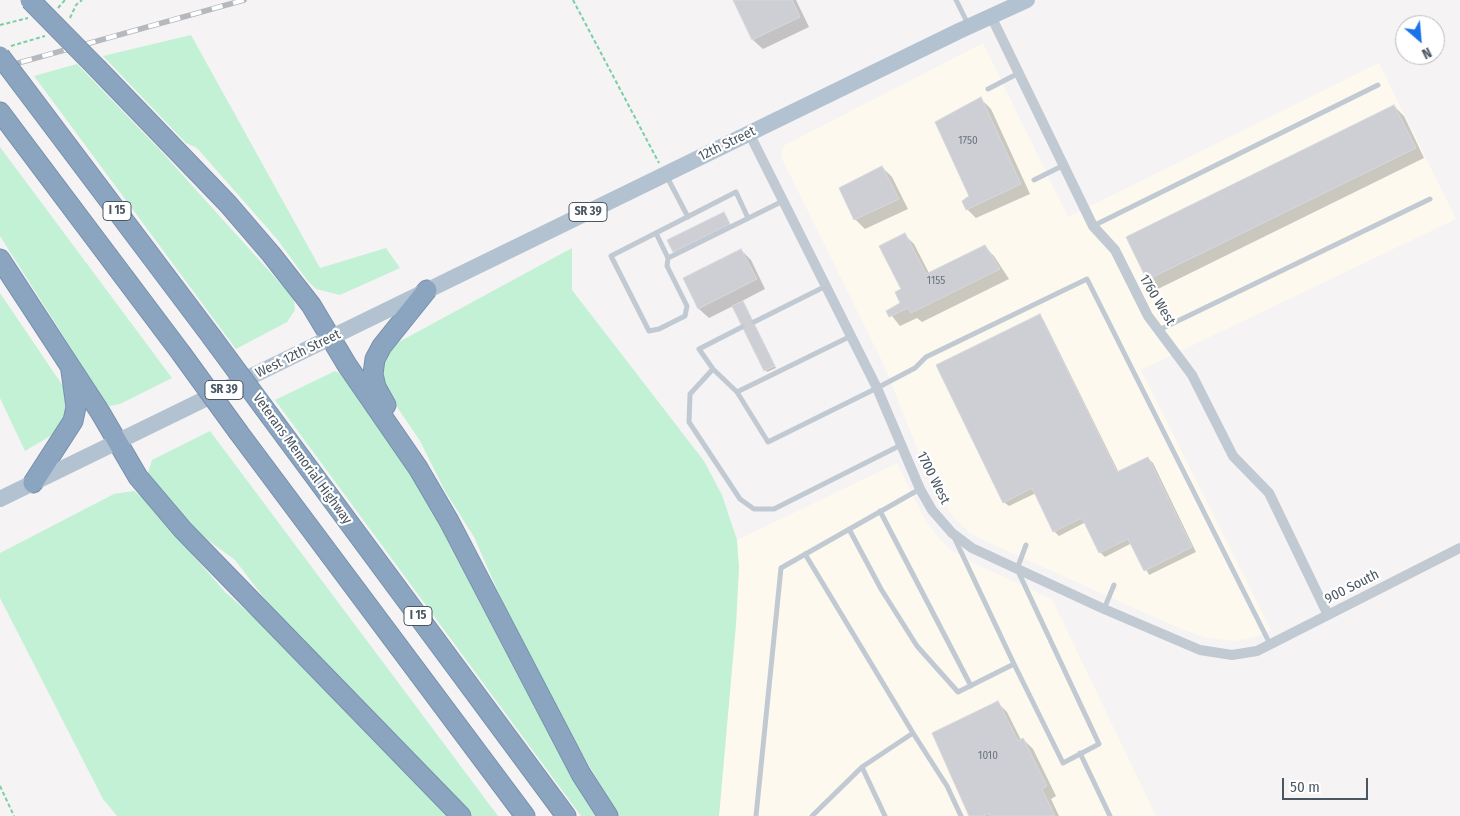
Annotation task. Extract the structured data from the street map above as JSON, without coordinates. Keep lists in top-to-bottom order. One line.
{"streets":{"highway":["I 15","Veterans Memorial Highway"],"main road":["12th Street","SR 39","West 12th Street"],"street":["1760 West","1700 West","900 South"]},"crossings":[["12th Street","1760 West"],["12th Street","West 12th Street"],["12th Street","1700 West"],["SR 39","West 12th Street"],["1760 West","900 South"],["1700 West","900 South"]],"house_numbers":["1750","1155","1010"],"scale_bar":"50 m","north":"bottom right"}
